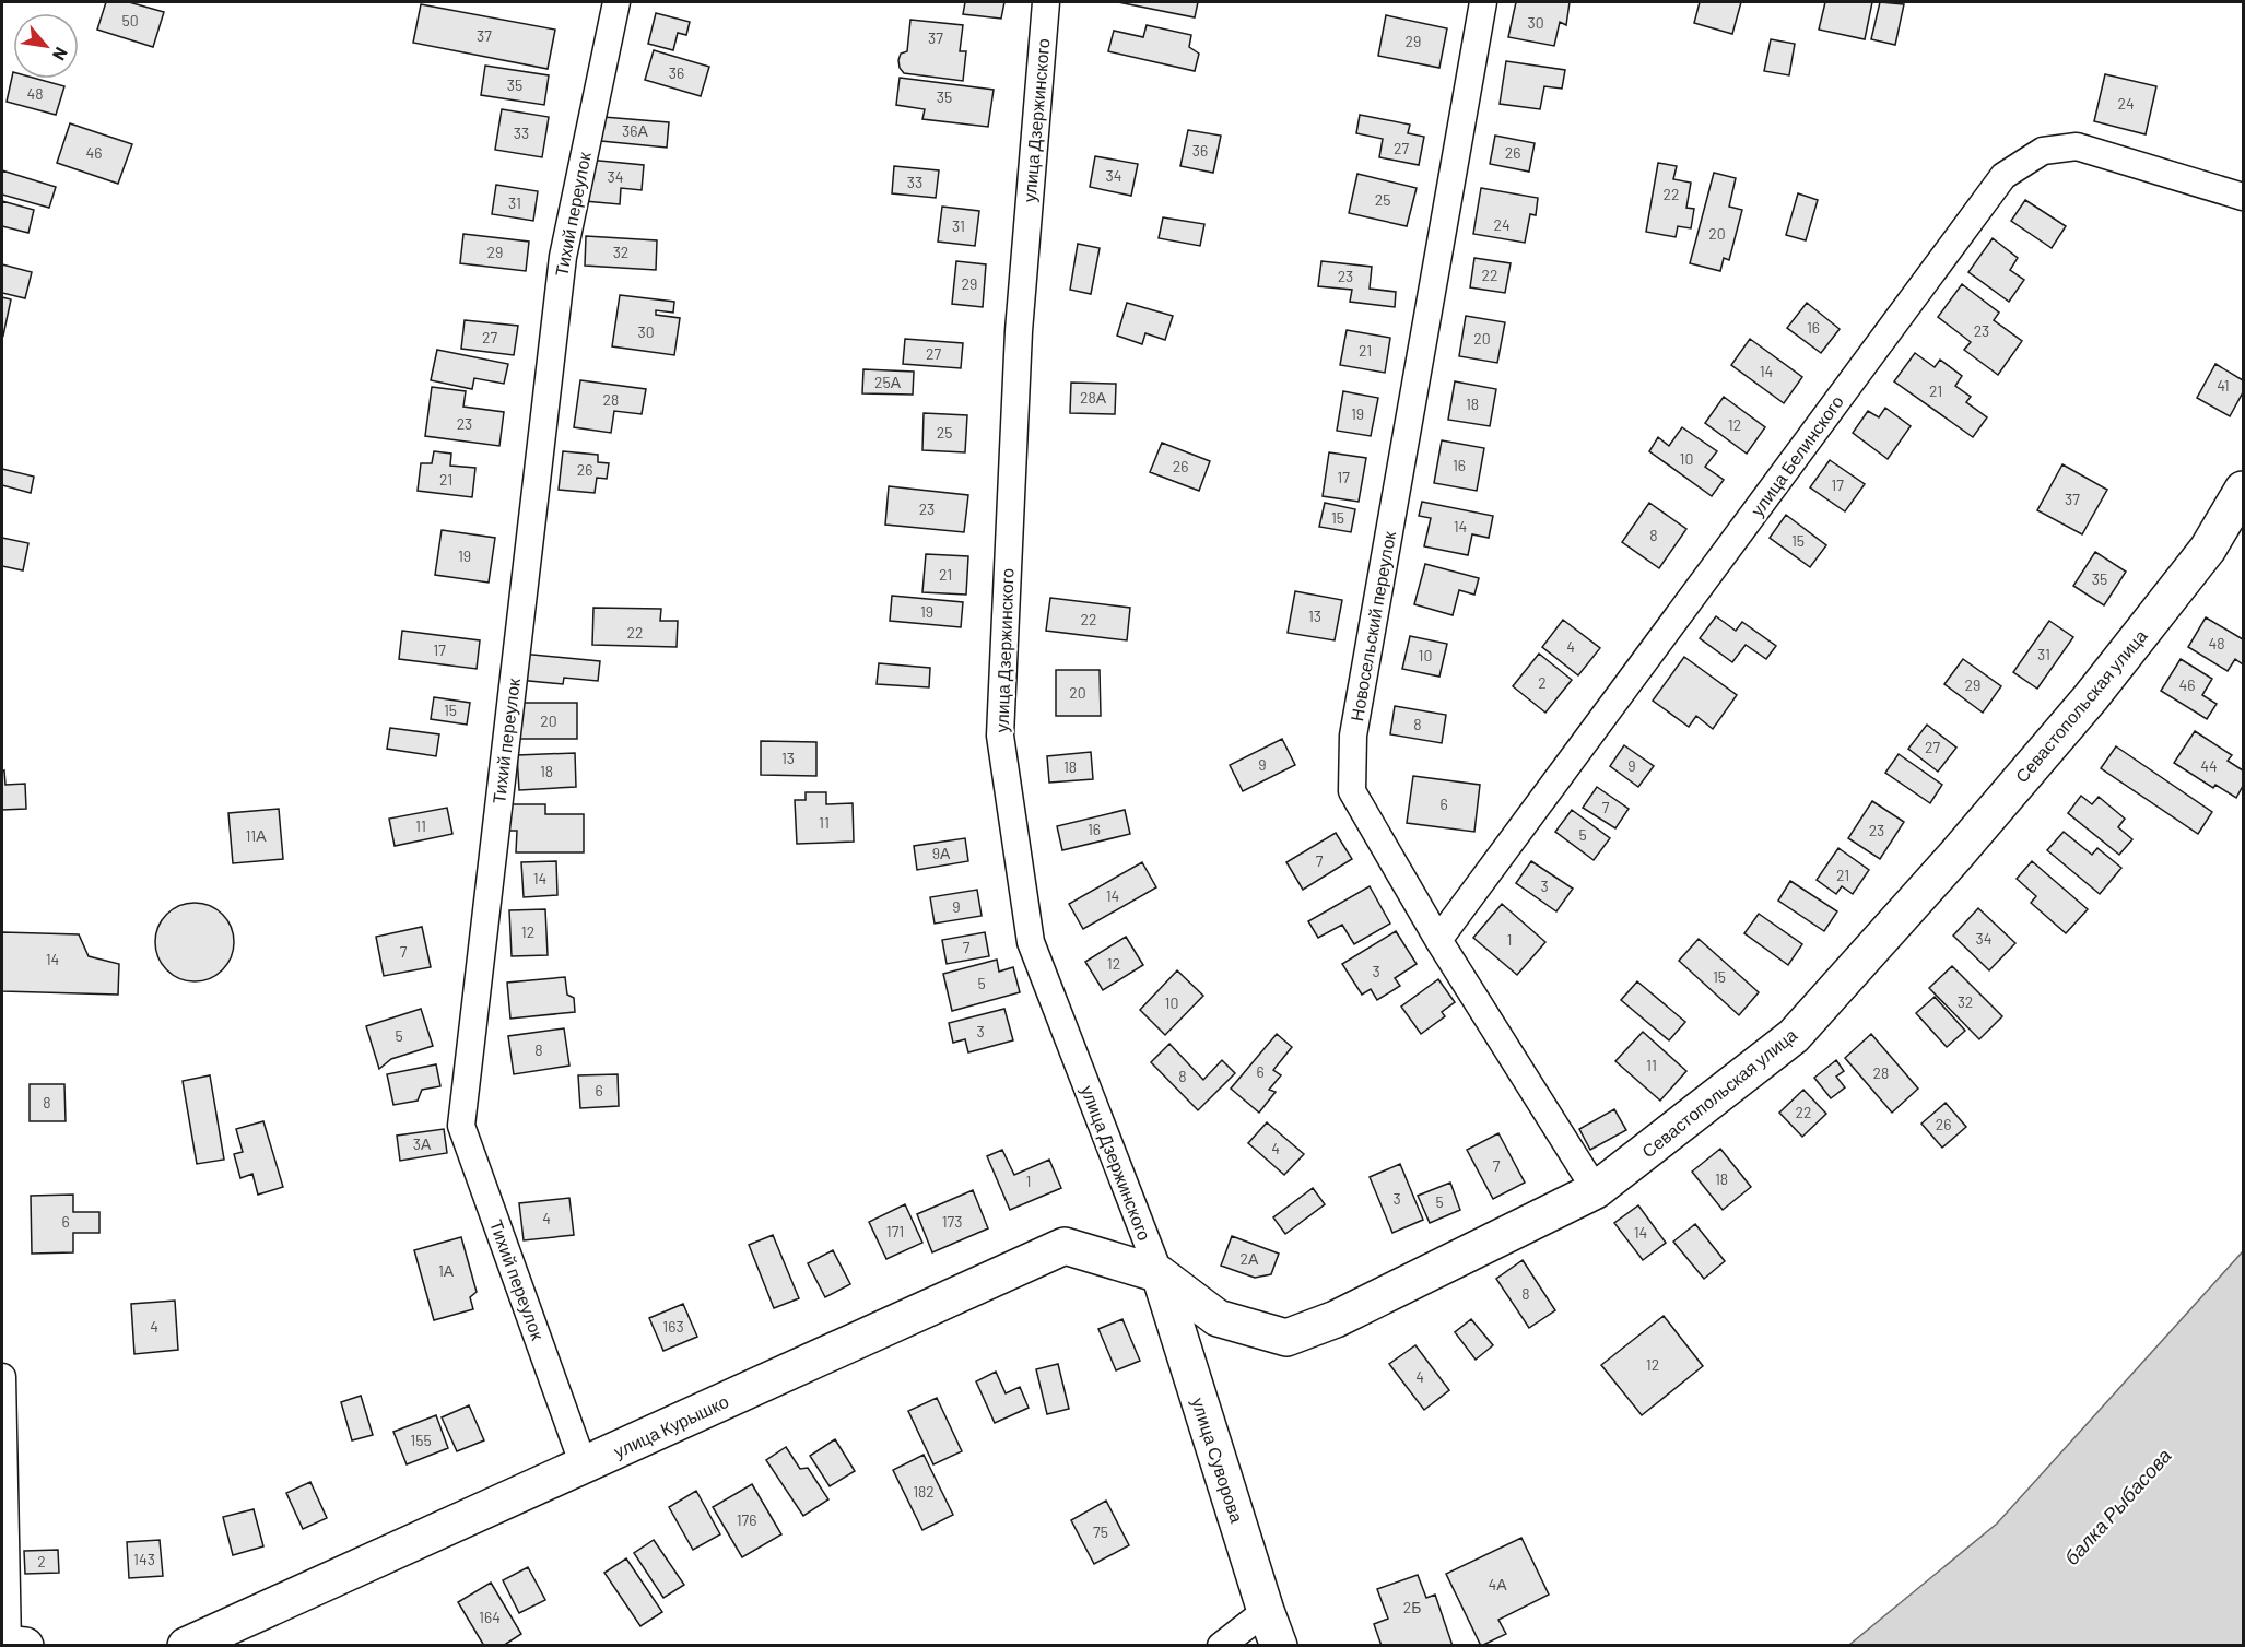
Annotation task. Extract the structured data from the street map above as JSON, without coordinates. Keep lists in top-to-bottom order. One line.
{"streets":{"main road":["Севастопольская улица","улица Курышко","улица Суворова"],"street":["улица Дзержинского","Тихий переулок","улица Белинского","Новосельский переулок"]},"crossings":[["улица Дзержинского","Севастопольская улица"],["улица Дзержинского","улица Курышко"],["улица Дзержинского","улица Суворова"],["Тихий переулок","улица Курышко"],["улица Белинского","Новосельский переулок"],["Новосельский переулок","Севастопольская улица"],["Севастопольская улица","улица Курышко"],["Севастопольская улица","улица Суворова"],["улица Курышко","улица Суворова"]],"water":["балка Рыбасова"],"house_numbers":["50","30","37","37","29","36","35","48","35","24","36А","33","27","36","46","26","34","34","33","22","25","31","24","31","20","29","32","22","23","29","16","23","30","27","20","21","27","14","25А","41","21","28А","28","18","19","23","12","25","10","16","26","26","17","21","17","37","23","15","14","8","15","19","21","35","19","13","22","22","48","4","17","31","10","2","29","46","20","15","20","8","27","13","9","9","44","18","18","6","7","11","11","16","23","5","11А","9А","7","21","14","3","14","9","12","34","1","7","7","14","12","3","15","5","32","10","3","5","8","11","6","28","8","6","8","22","26","3А","4","7","18","1","3","5","4","6","173","171","14","2А","1А","8","4","163","12","4","155","182","176","75","143","2","4А","2Б","164"],"north":"bottom right"}
